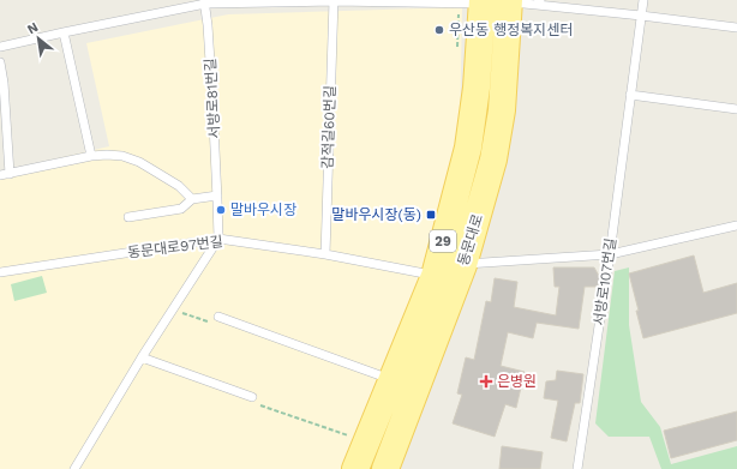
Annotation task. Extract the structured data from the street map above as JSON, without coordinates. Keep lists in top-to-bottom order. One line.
{"streets":{"main road":["동문대로","29"],"lane":["서방로81번길","감적길60번길","동문대로97번길","서방로107번길"]},"crossings":[["서방로81번길","동문대로97번길"],["감적길60번길","동문대로97번길"],["동문대로","동문대로97번길"]],"places":{"other":["우산동 행정복지센터","말바우시장"],"transit":["말바우시장(동)"],"health":["은병원"]},"north":"top left"}
